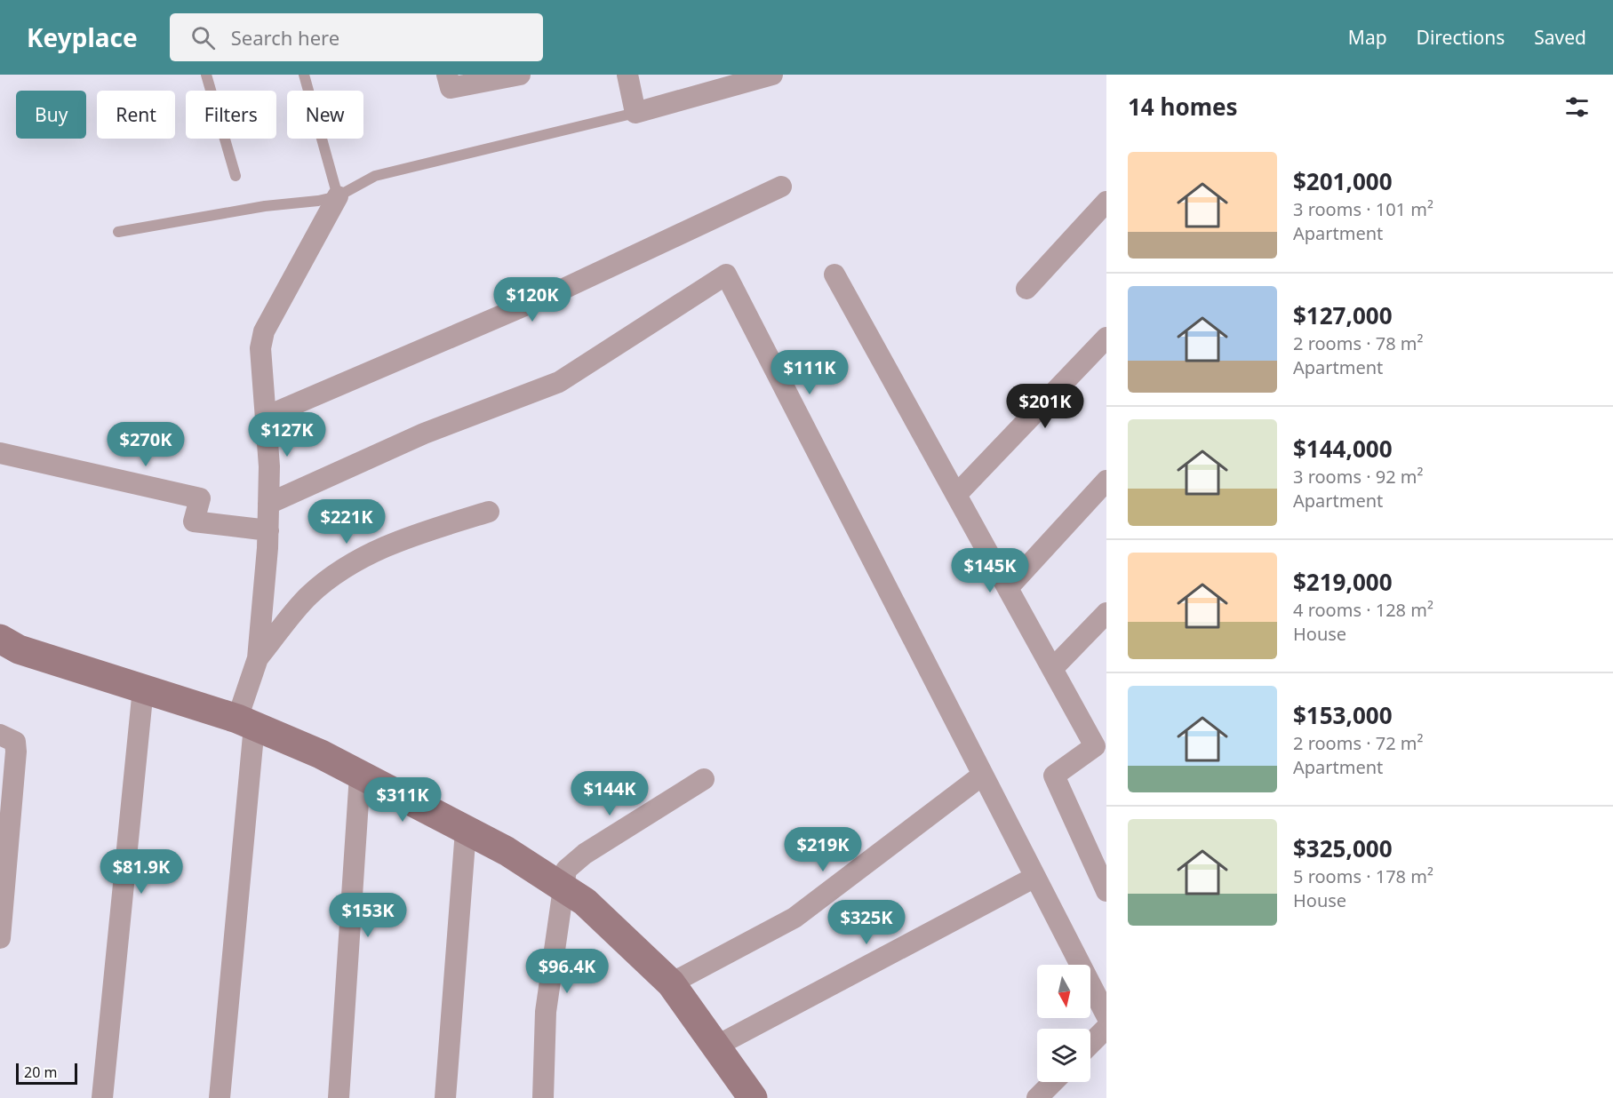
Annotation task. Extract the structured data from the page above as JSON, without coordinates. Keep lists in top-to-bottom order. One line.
{"scale_bar":"20 m","north":"bottom","page":{"header":"Keyplace","search":"Search here","nav":["Map","Directions","Saved"],"heading":"14 homes","chip":["Buy","Rent","Filters","New"],"list":[{"name":"$201,000","note":"3 rooms · 101 m² · Apartment"},{"name":"$127,000","note":"2 rooms · 78 m² · Apartment"},{"name":"$144,000","note":"3 rooms · 92 m² · Apartment"},{"name":"$219,000","note":"4 rooms · 128 m² · House"},{"name":"$153,000","note":"2 rooms · 72 m² · Apartment"},{"name":"$325,000","note":"5 rooms · 178 m² · House"}],"price":["$120K","$111K","$201K","$127K","$270K","$221K","$145K","$144K","$311K","$219K","$81.9K","$153K","$325K","$96.4K"],"scale":"20 m"}}
